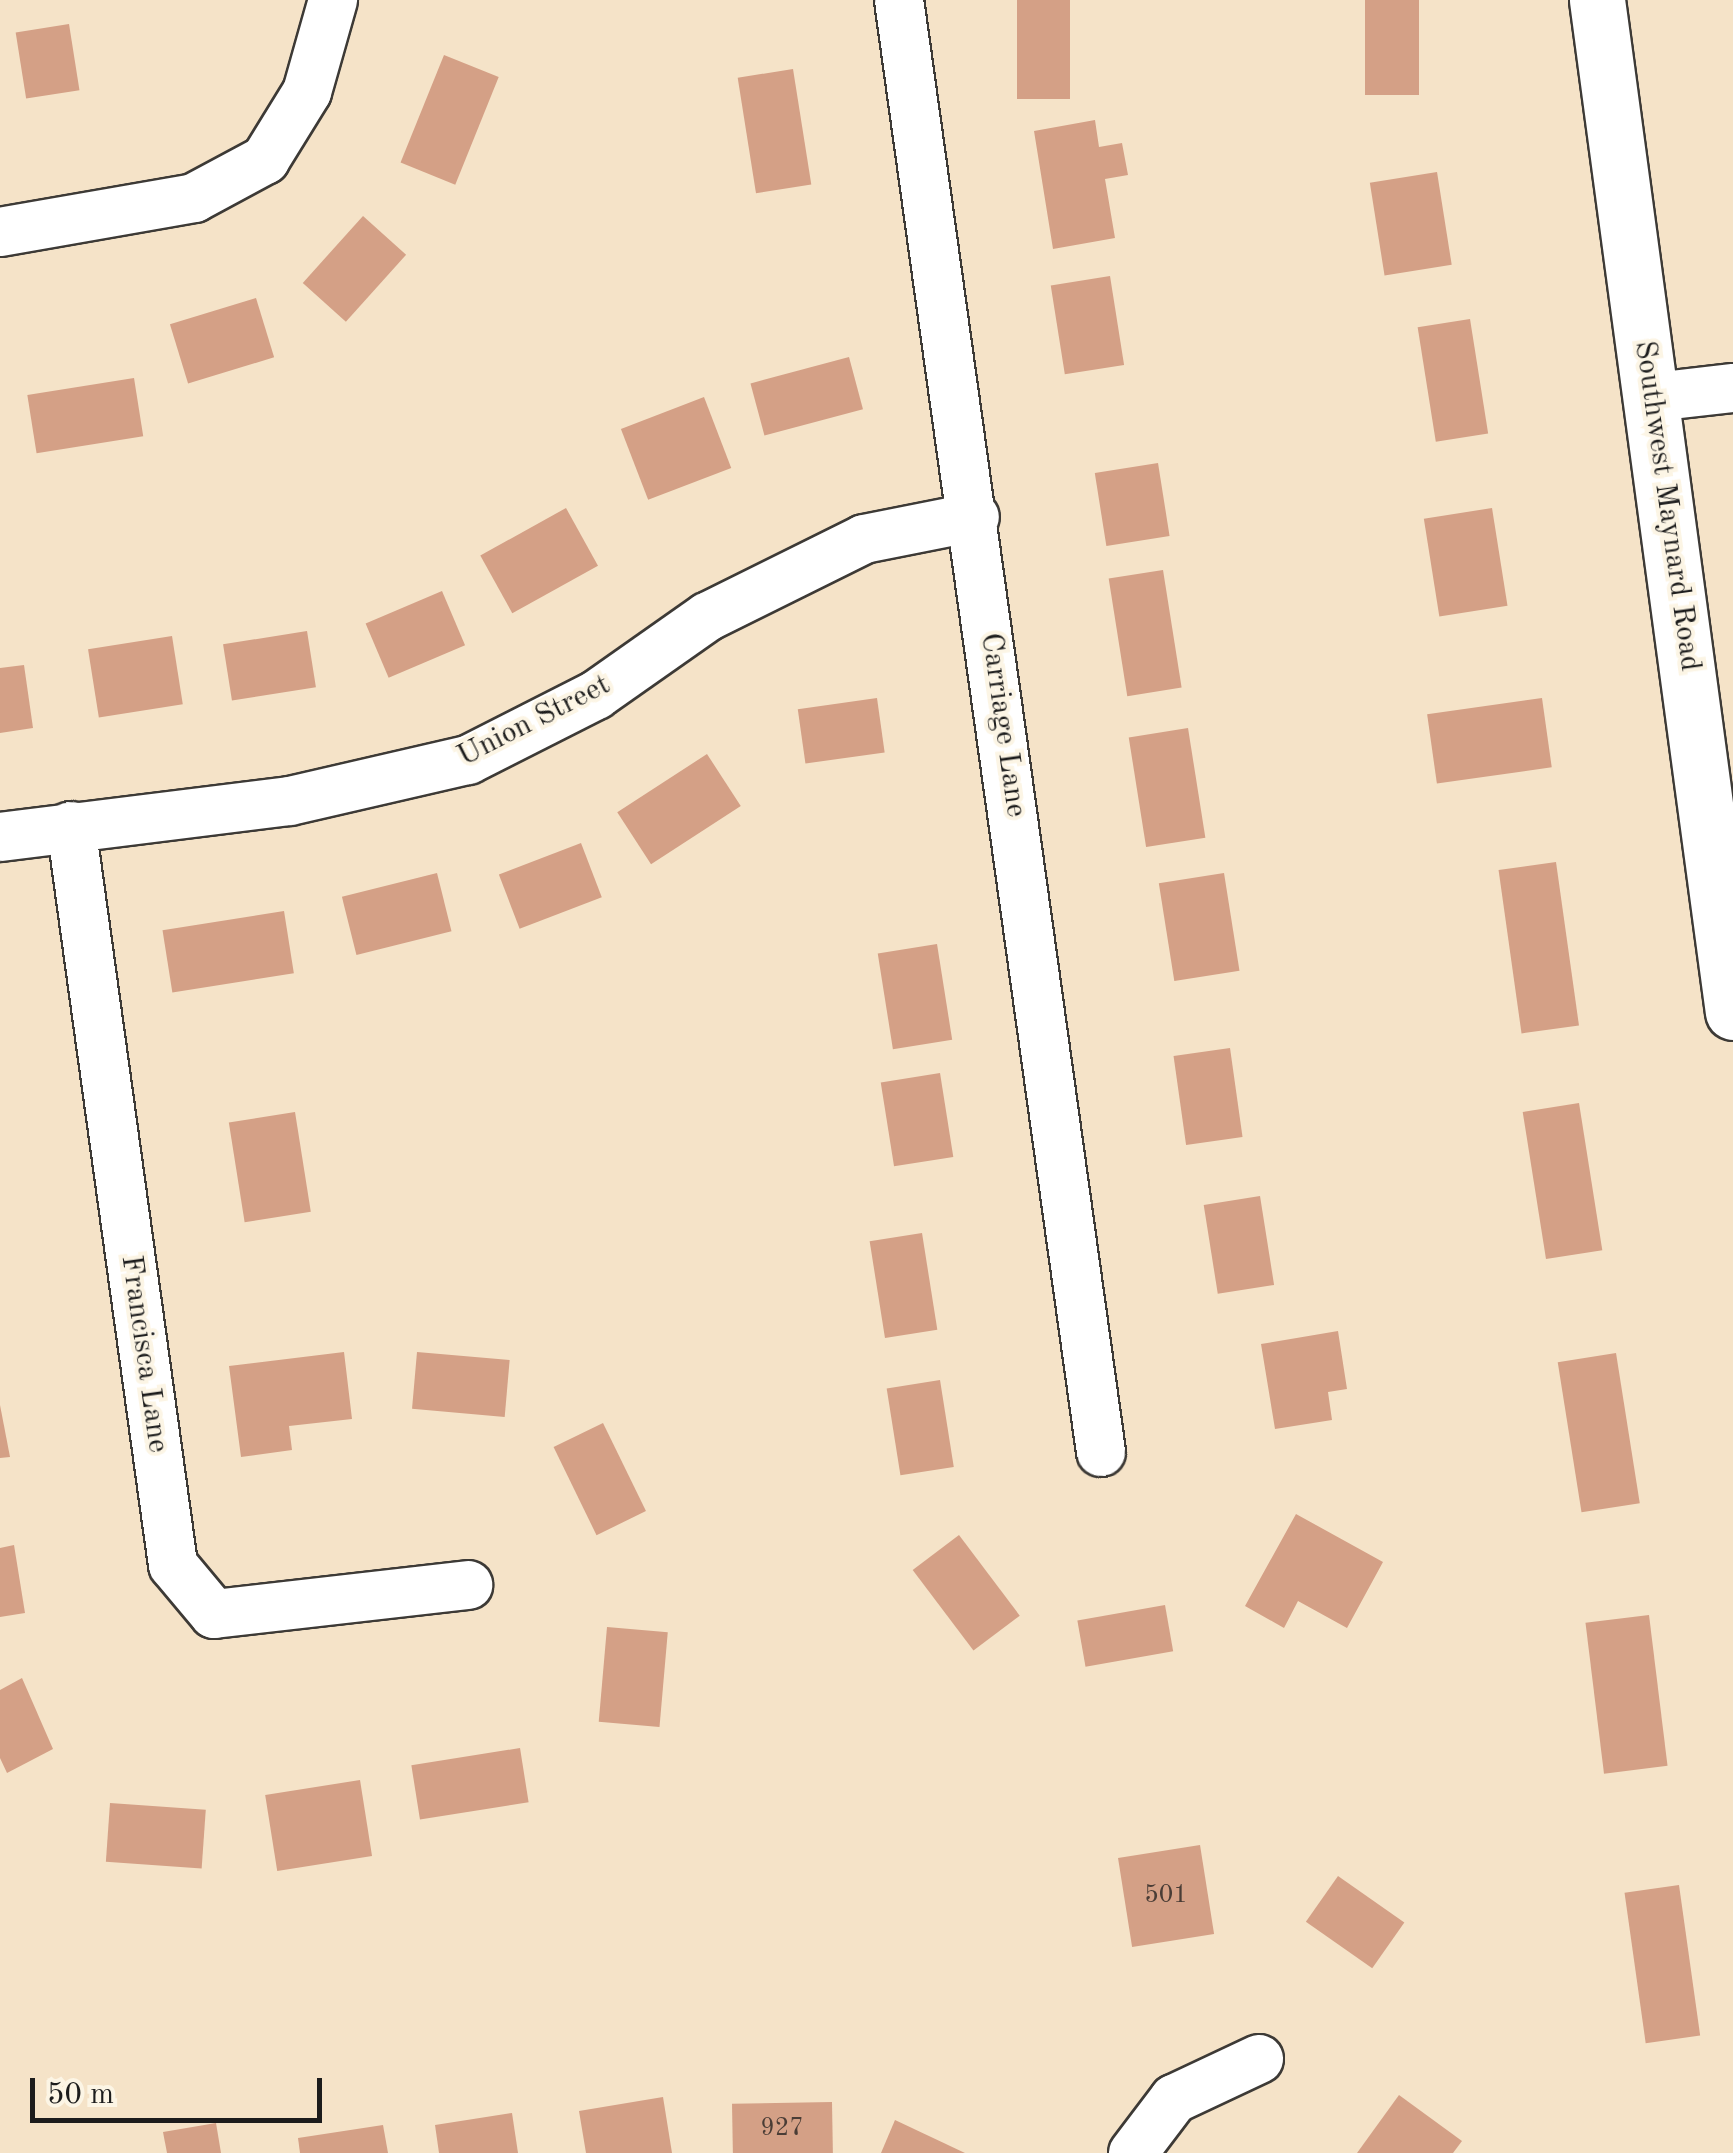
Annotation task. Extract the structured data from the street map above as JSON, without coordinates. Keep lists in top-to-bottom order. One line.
{"streets":{"main road":["Southwest Maynard Road"],"street":["Union Street","Carriage Lane","Francisca Lane"]},"crossings":[["Union Street","Carriage Lane"],["Union Street","Francisca Lane"]],"house_numbers":["501","927"],"scale_bar":"50 m"}
